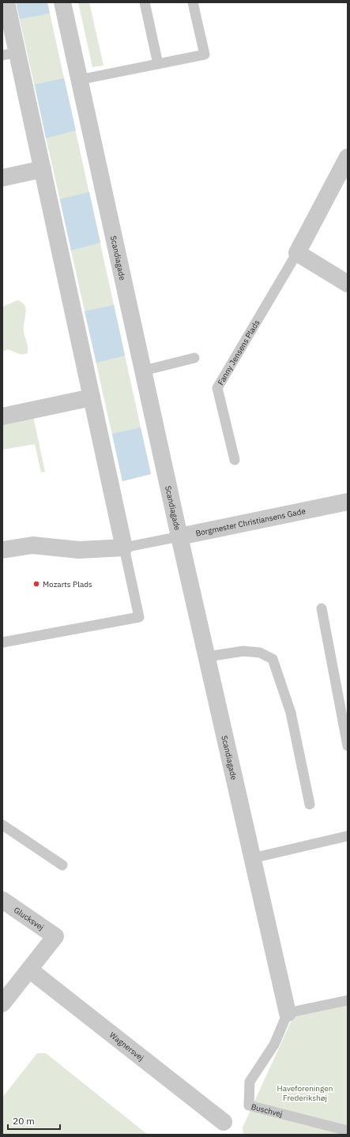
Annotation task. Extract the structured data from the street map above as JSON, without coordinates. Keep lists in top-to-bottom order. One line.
{"streets":{"street":["Scandiagade","Borgmester Christiansens Gade","Glucksvej","Wagnersvej"],"lane":["Fanny Jensens Plads","Buschvej"]},"crossings":[["Scandiagade","Borgmester Christiansens Gade"],["Scandiagade","Buschvej"],["Glucksvej","Wagnersvej"]],"parks":["Haveforeningen Frederikshøj"],"places":["Mozarts Plads"],"scale_bar":"20 m"}
